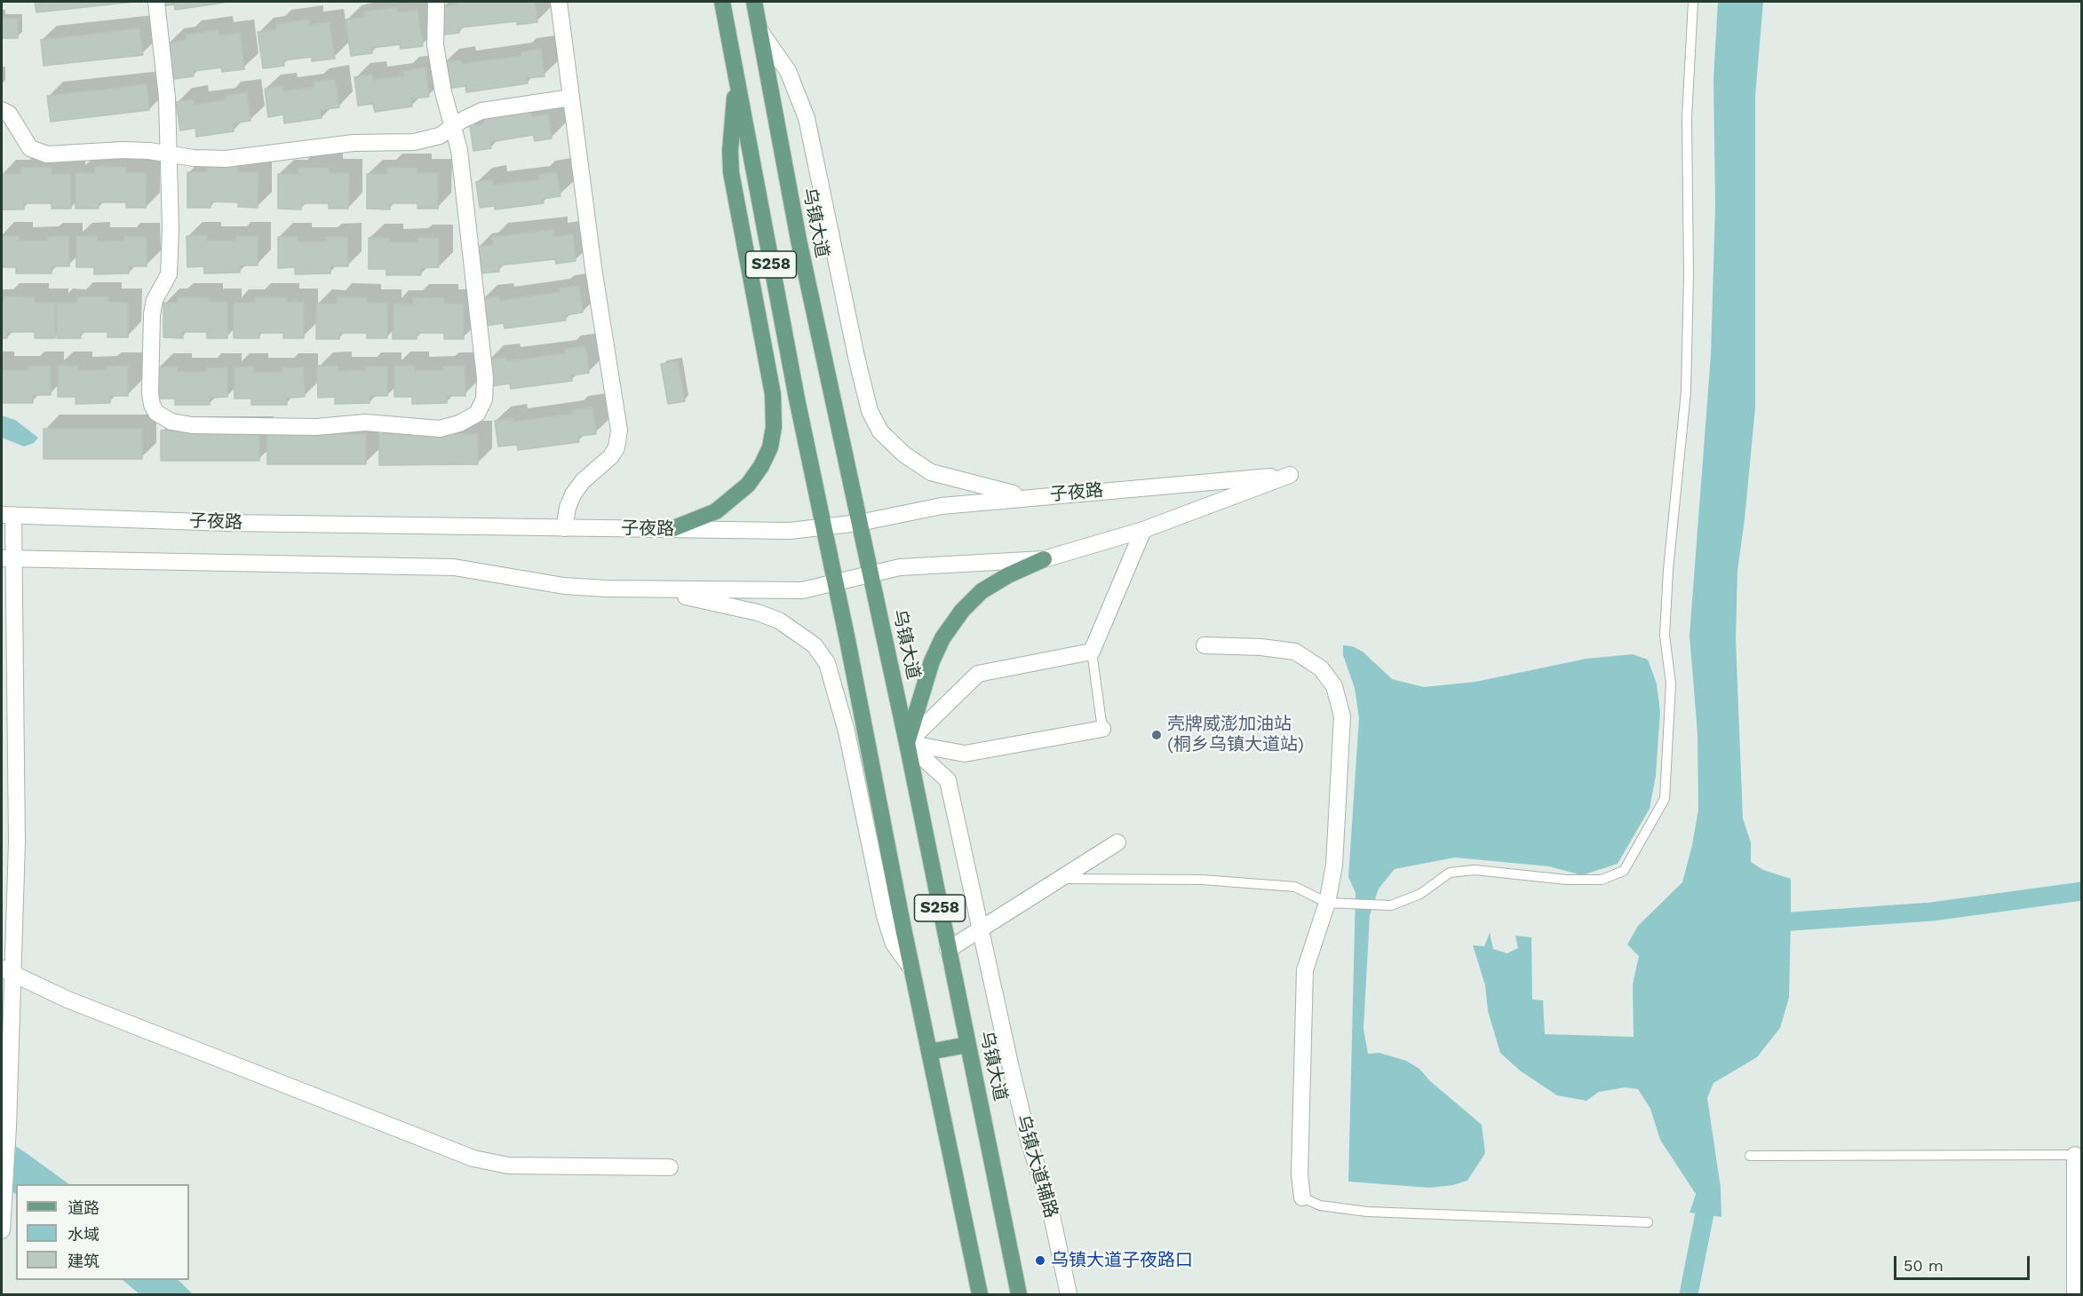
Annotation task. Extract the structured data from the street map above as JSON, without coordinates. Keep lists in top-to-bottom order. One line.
{"streets":{"main road":["乌镇大道","S258"],"street":["子夜路","乌镇大道辅路"]},"crossings":[["乌镇大道","子夜路"],["乌镇大道","乌镇大道辅路"],["S258","子夜路"]],"places":["壳牌威澎加油站 (桐乡乌镇大道站)","乌镇大道子夜路口"],"legend":["道路","水域","建筑"],"scale_bar":"50 m"}
